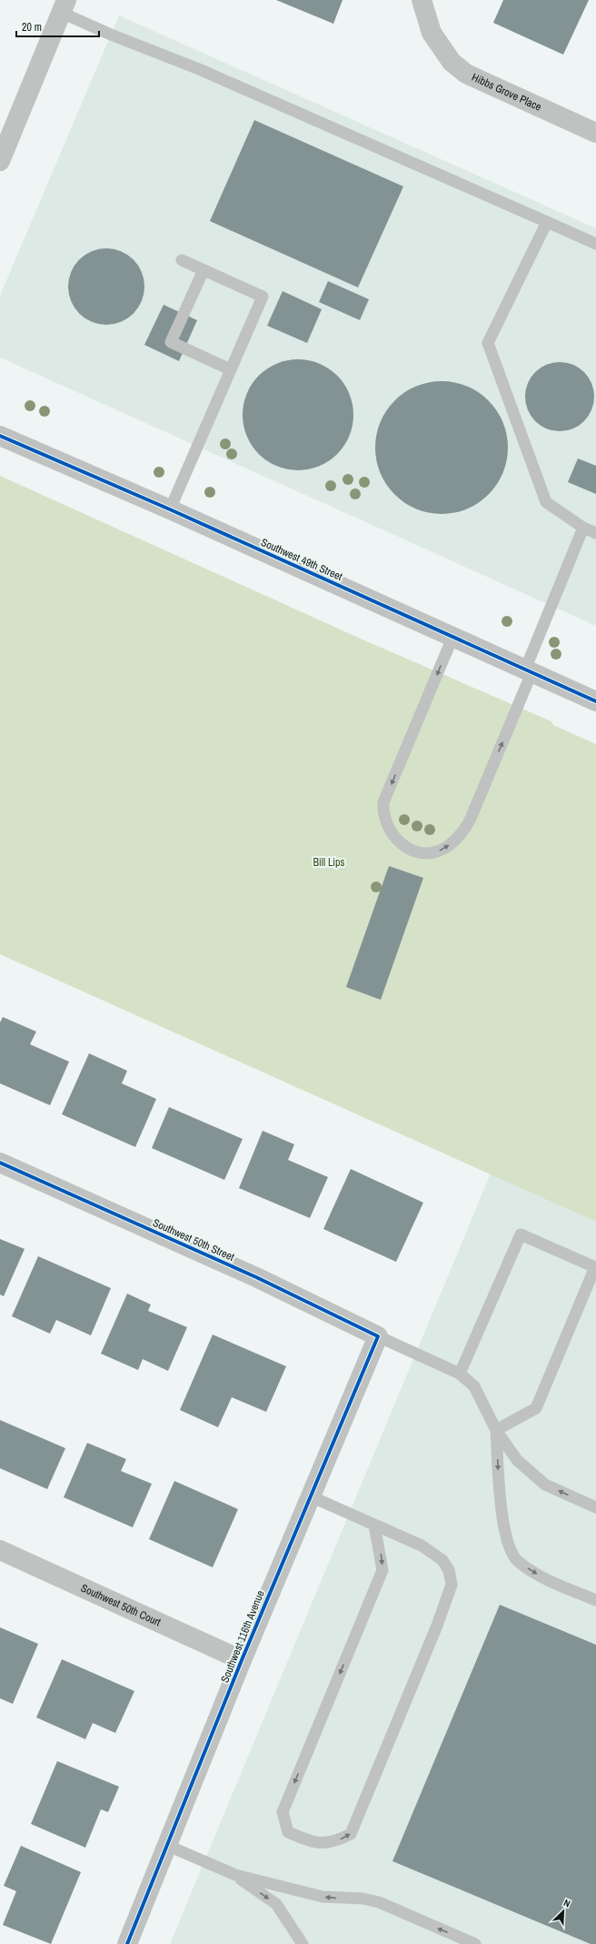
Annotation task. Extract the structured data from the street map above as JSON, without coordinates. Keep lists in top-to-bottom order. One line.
{"streets":{"street":["Hibbs Grove Place","Southwest 49th Street","Southwest 50th Street","Southwest 50th Court","Southwest 116th Avenue"]},"crossings":[["Southwest 50th Street","Southwest 116th Avenue"],["Southwest 50th Court","Southwest 116th Avenue"]],"parks":["Bill Lips"],"scale_bar":"20 m","north":"top right"}
